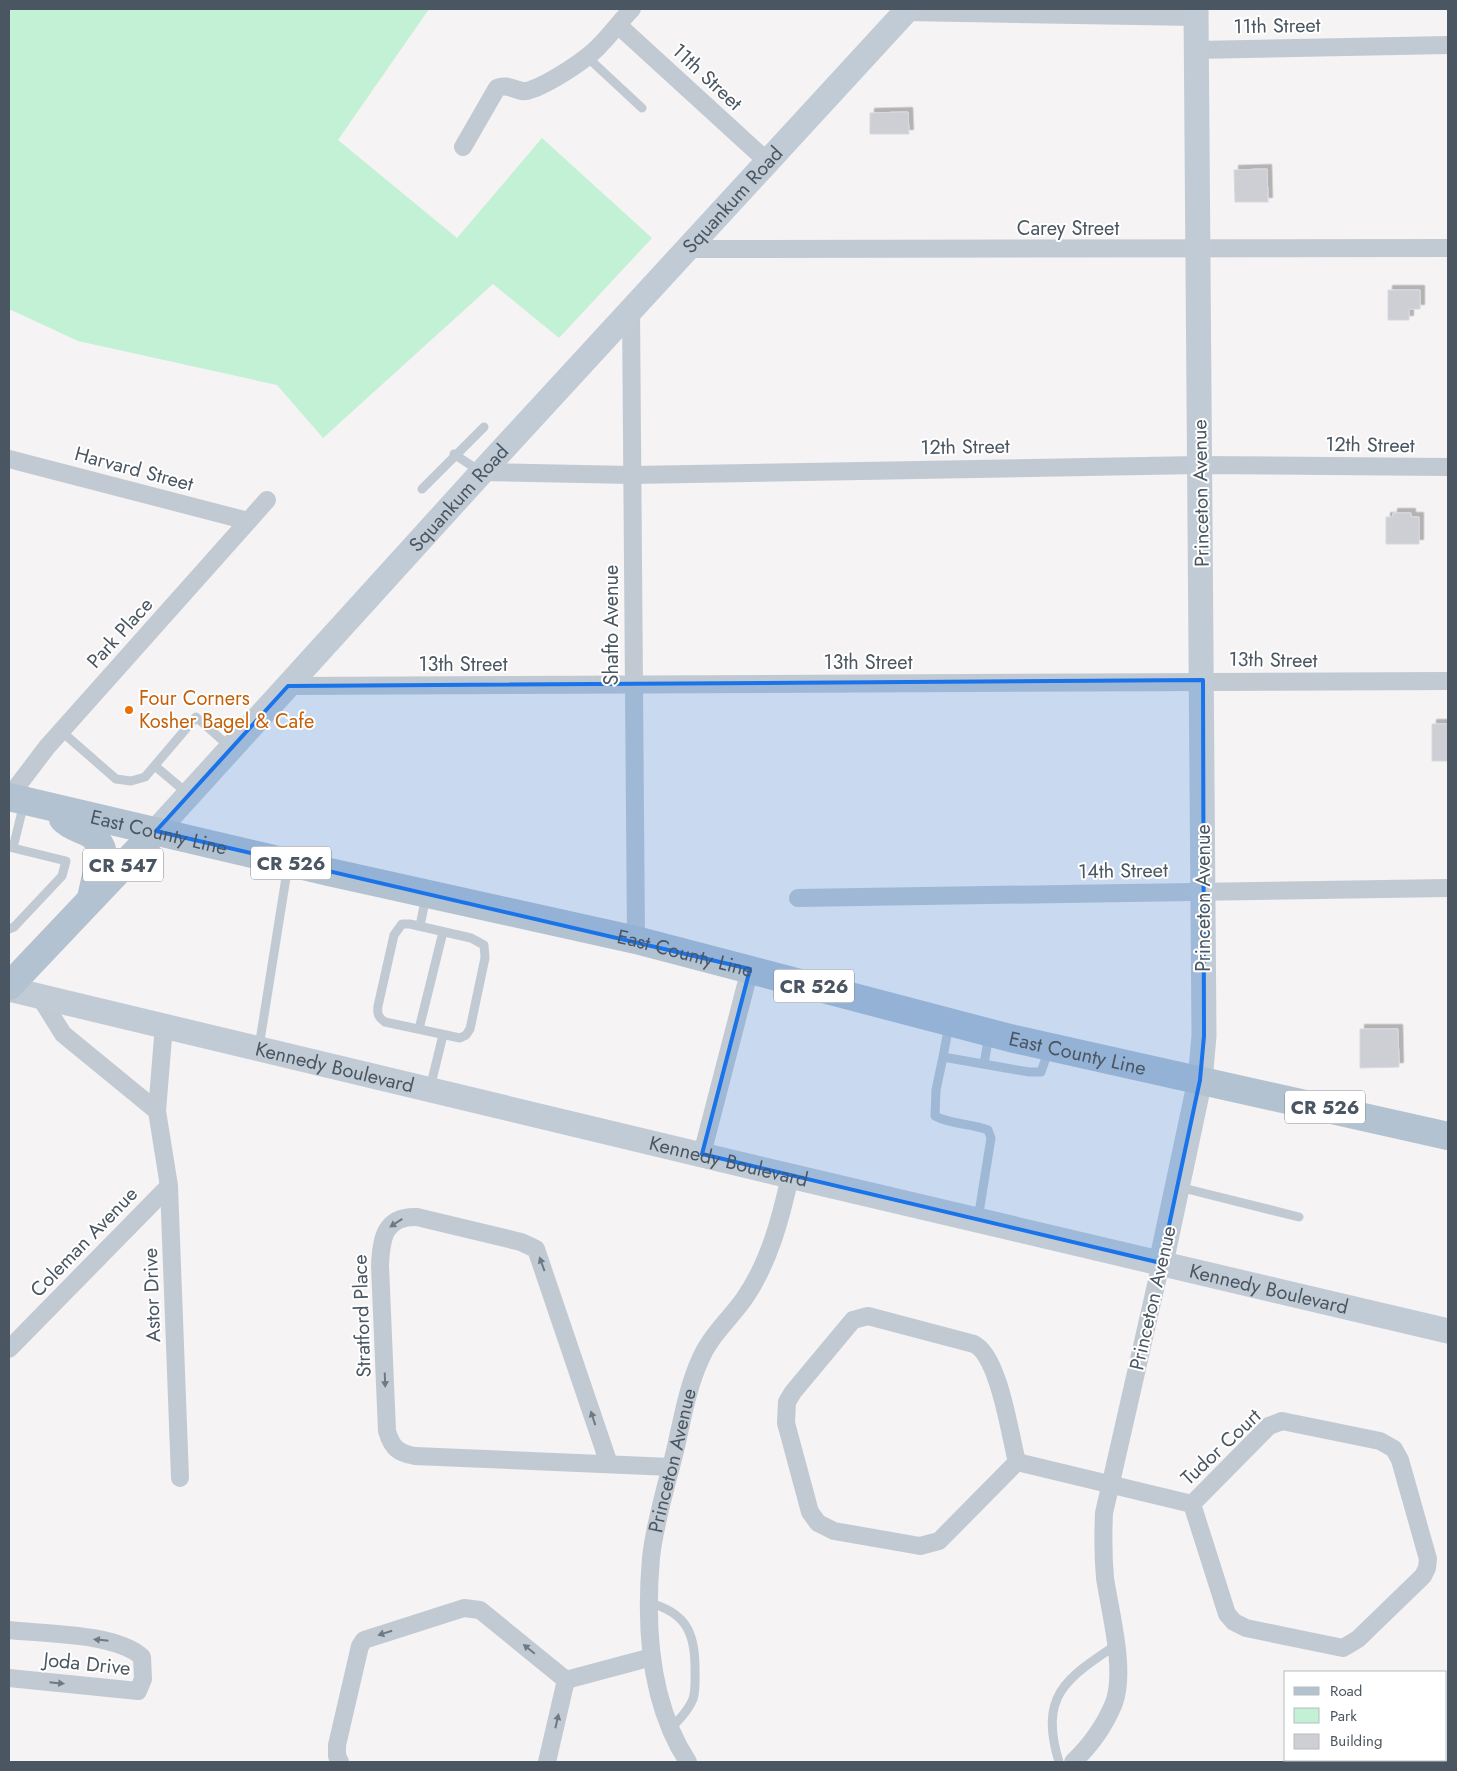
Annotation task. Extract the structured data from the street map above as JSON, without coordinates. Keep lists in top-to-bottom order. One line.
{"streets":{"main road":["Squankum Road","East County Line","CR 526","CR 547"],"street":["11th Street","Carey Street","12th Street","Harvard Street","Princeton Avenue","Shafto Avenue","Park Place","13th Street","14th Street","Kennedy Boulevard","Coleman Avenue","Astor Drive","Stratford Place","Tudor Court","Joda Drive"]},"crossings":[["11th Street","Squankum Road"],["11th Street","Princeton Avenue"],["Squankum Road","Carey Street"],["Squankum Road","12th Street"],["Squankum Road","Shafto Avenue"],["Squankum Road","13th Street"],["Squankum Road","East County Line"],["Squankum Road","Kennedy Boulevard"],["Carey Street","Princeton Avenue"],["12th Street","Princeton Avenue"],["12th Street","Shafto Avenue"],["Harvard Street","Park Place"],["Princeton Avenue","13th Street"],["Princeton Avenue","East County Line"],["Princeton Avenue","14th Street"],["Princeton Avenue","Kennedy Boulevard"],["Princeton Avenue","Stratford Place"],["Princeton Avenue","Tudor Court"],["Shafto Avenue","13th Street"],["Shafto Avenue","East County Line"],["Park Place","East County Line"],["Kennedy Boulevard","Astor Drive"],["Coleman Avenue","Astor Drive"]],"places":["Four Corners Kosher Bagel & Cafe"],"legend":["Road","Park","Building"]}
